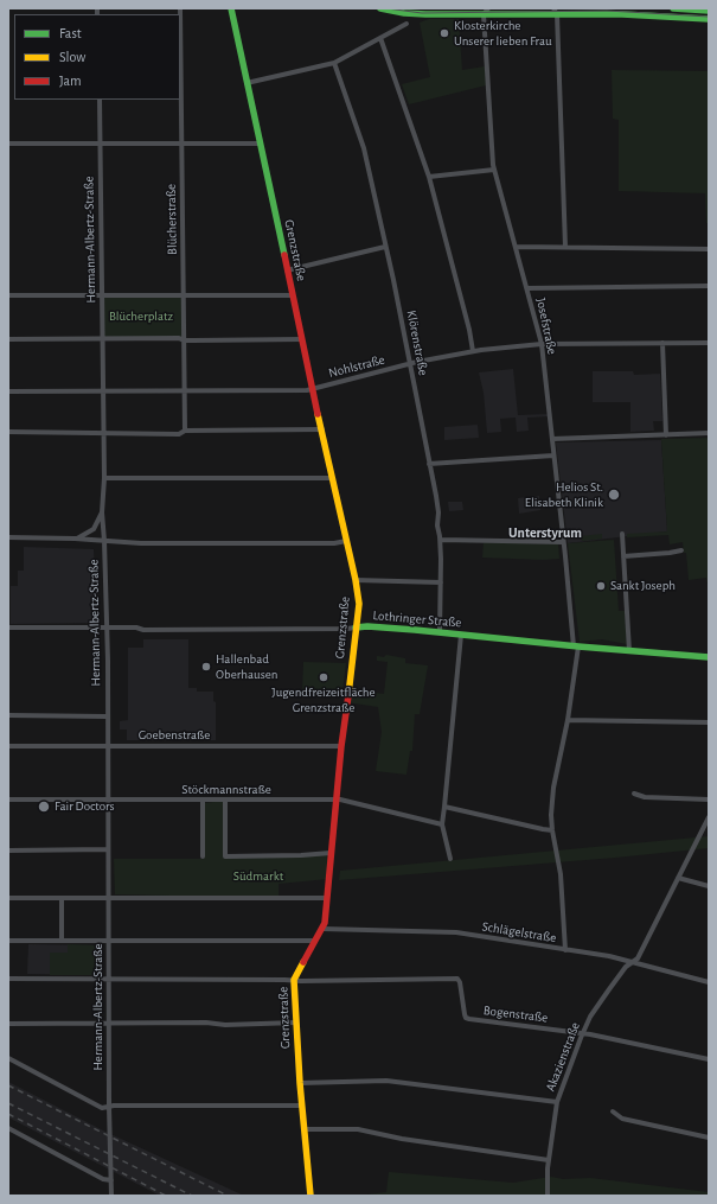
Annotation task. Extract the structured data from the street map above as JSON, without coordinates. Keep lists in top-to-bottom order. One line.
{"streets":{"street":["Blücherstraße","Hermann-Albertz-Straße","Grenzstraße","Josefstraße","Klörenstraße","Nohlstraße","Lothringer Straße","Goebenstraße","Stöckmannstraße","Schlägelstraße","Bogenstraße","Akazienstraße"]},"crossings":[["Blücherstraße","Nohlstraße"],["Hermann-Albertz-Straße","Nohlstraße"],["Hermann-Albertz-Straße","Lothringer Straße"],["Hermann-Albertz-Straße","Goebenstraße"],["Hermann-Albertz-Straße","Stöckmannstraße"],["Grenzstraße","Nohlstraße"],["Grenzstraße","Lothringer Straße"],["Grenzstraße","Goebenstraße"],["Grenzstraße","Stöckmannstraße"],["Grenzstraße","Schlägelstraße"],["Grenzstraße","Bogenstraße"],["Josefstraße","Nohlstraße"],["Josefstraße","Lothringer Straße"],["Josefstraße","Schlägelstraße"],["Klörenstraße","Nohlstraße"],["Klörenstraße","Lothringer Straße"],["Schlägelstraße","Akazienstraße"],["Bogenstraße","Akazienstraße"]],"districts":["Unterstyrum"],"parks":["Blücherplatz","Südmarkt"],"places":["Klosterkirche Unserer lieben Frau","Helios St. Elisabeth Klinik","Sankt Joseph","Hallenbad Oberhausen","Jugendfreizeitfläche Grenzstraße","Fair Doctors"],"legend":["Fast","Slow","Jam"]}
